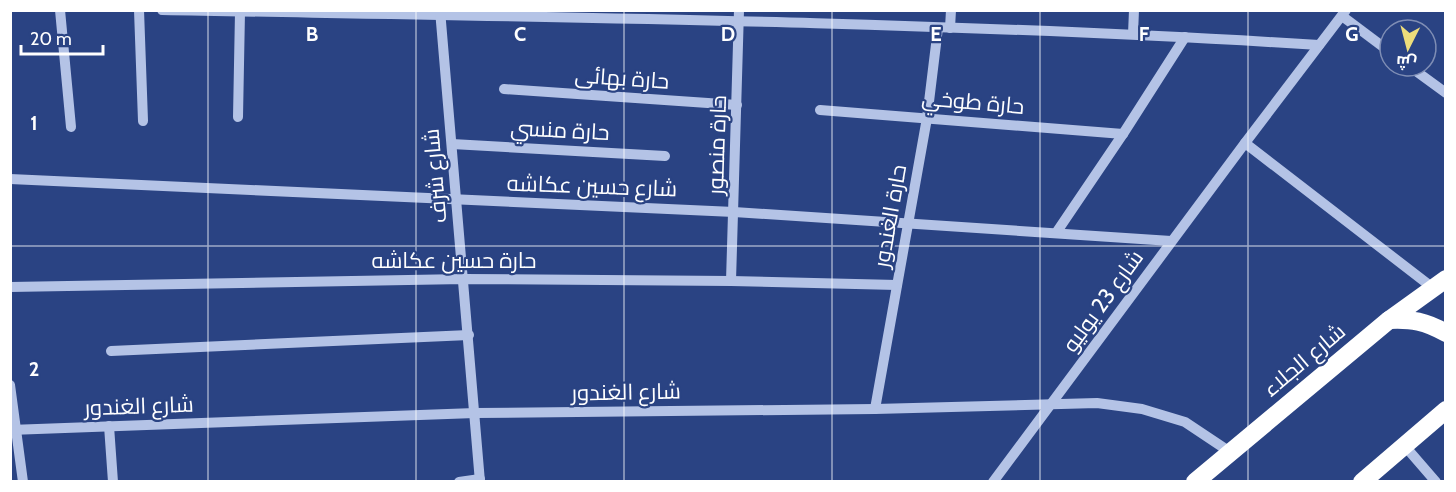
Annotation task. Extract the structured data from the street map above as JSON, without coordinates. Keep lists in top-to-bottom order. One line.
{"streets":{"highway":["شارع الجلاء"],"street":["حارة بهائى","حارة طوخي","حارة منسي","حارة منصور","شارع شرف","شارع حسين عكاشه","حارة الغندور","حارة حسين عكاشه","شارع 23 يوليو","شارع الغندور"]},"crossings":[["حارة بهائى","حارة منصور"],["حارة طوخي","حارة الغندور"],["حارة منسي","شارع شرف"],["حارة منصور","شارع حسين عكاشه"],["حارة منصور","حارة حسين عكاشه"],["شارع شرف","شارع حسين عكاشه"],["شارع شرف","حارة حسين عكاشه"],["شارع شرف","شارع الغندور"],["شارع حسين عكاشه","حارة الغندور"],["شارع حسين عكاشه","شارع 23 يوليو"],["حارة الغندور","حارة حسين عكاشه"],["حارة الغندور","شارع الغندور"],["شارع 23 يوليو","شارع الغندور"],["شارع الجلاء","شارع الغندور"]],"scale_bar":"20 m","north":"bottom","grid":{"columns":["B","C","D","E","F","G"],"rows":["1","2"]}}
